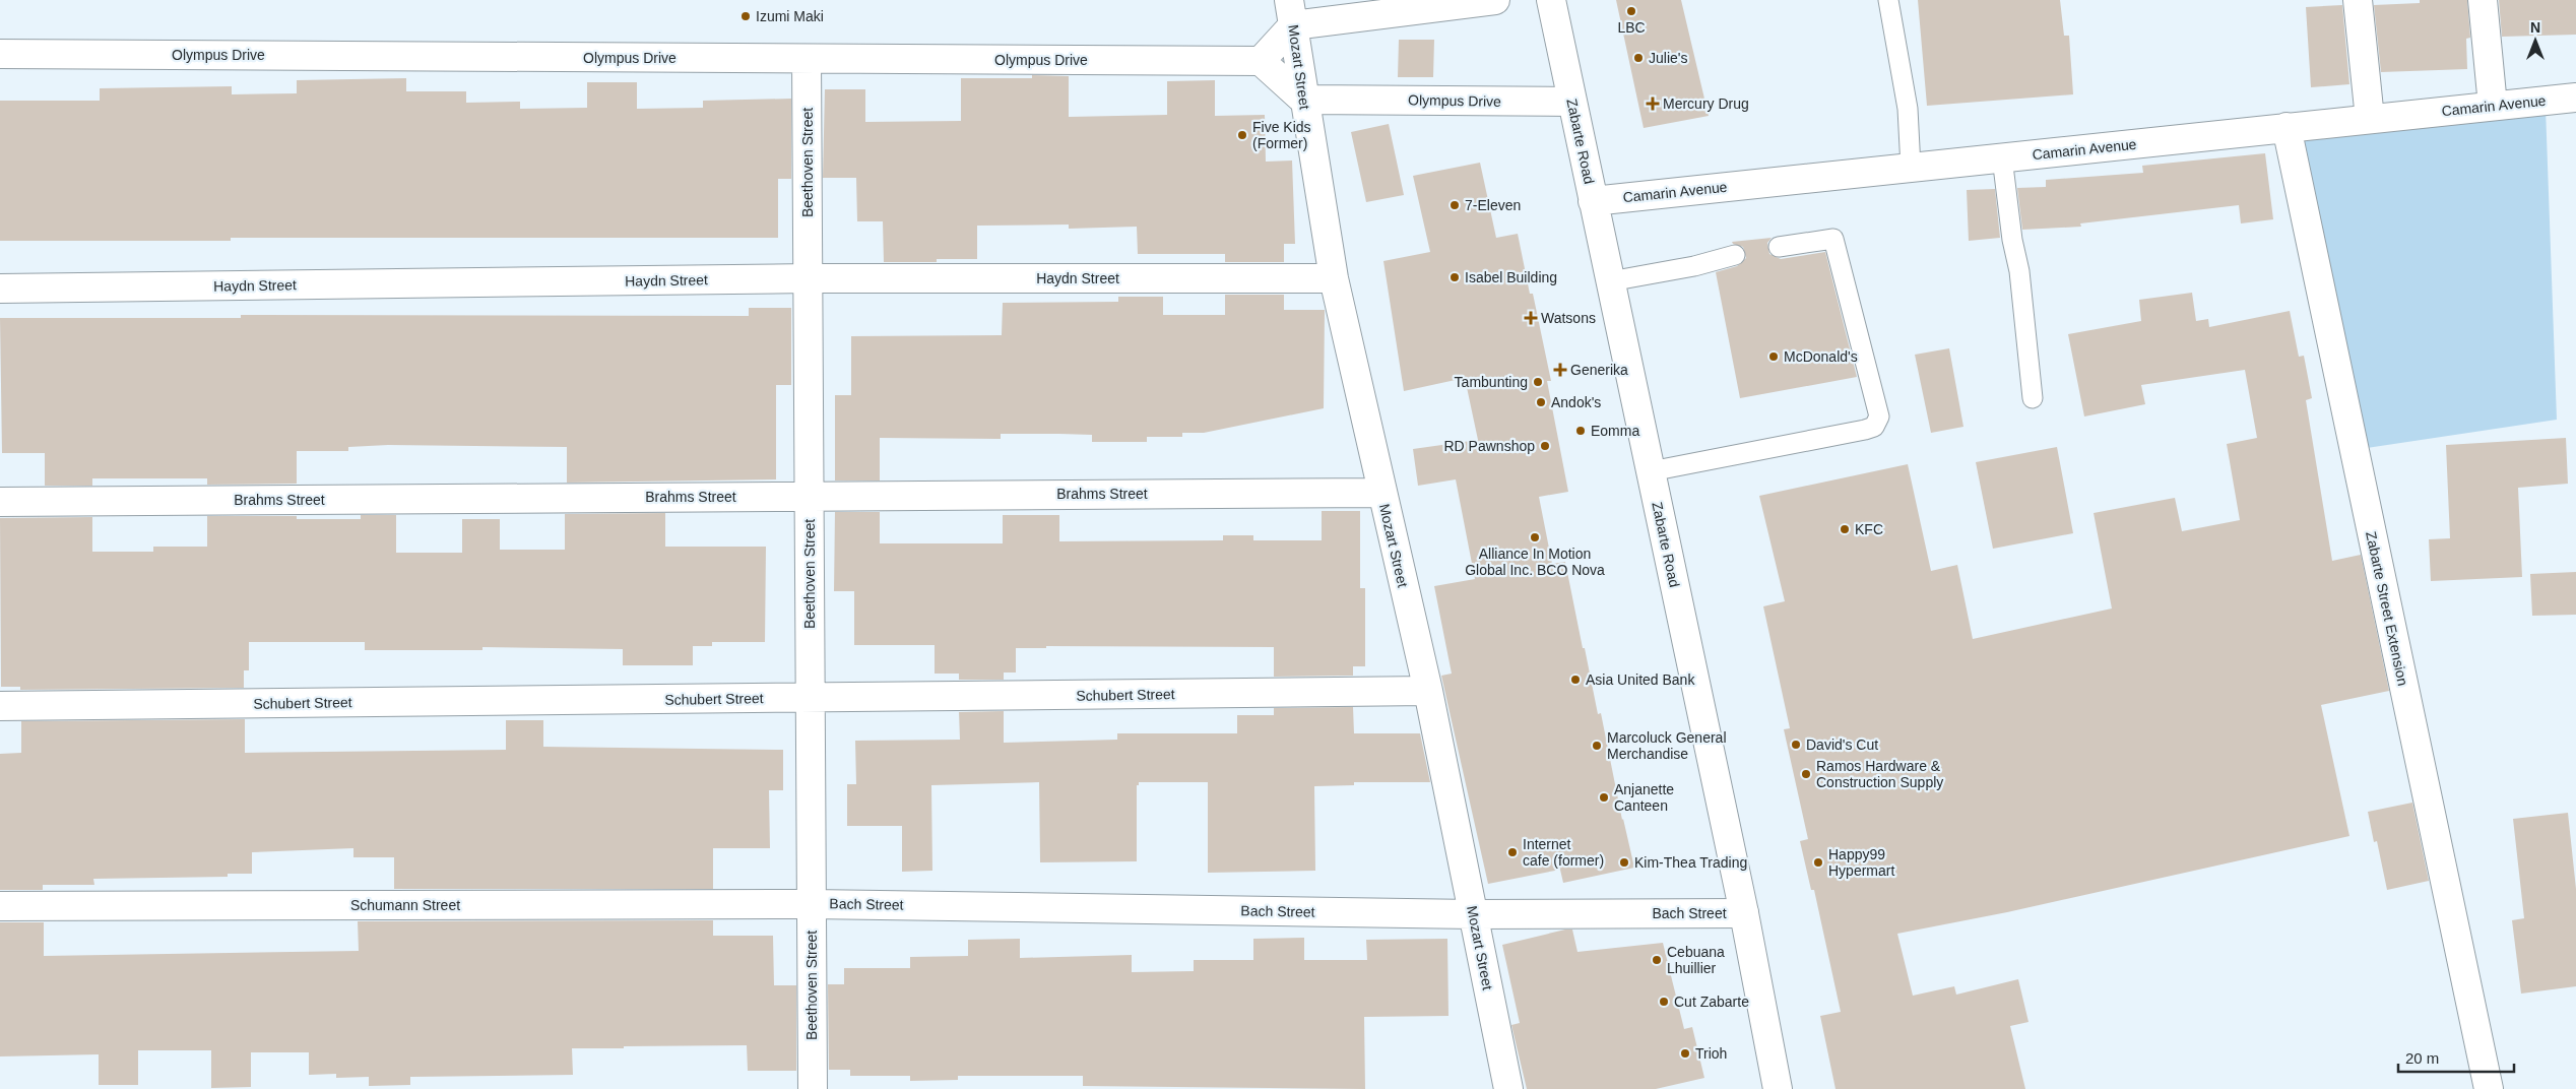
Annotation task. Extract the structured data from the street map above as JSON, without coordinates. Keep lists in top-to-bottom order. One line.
{"streets":{"street":["Olympus Drive","Mozart Street","Camarin Avenue","Zabarte Road","Beethoven Street","Haydn Street","Brahms Street","Zabarte Street Extension","Schubert Street","Bach Street","Schumann Street"]},"crossings":[["Olympus Drive","Mozart Street"],["Olympus Drive","Zabarte Road"],["Olympus Drive","Beethoven Street"],["Mozart Street","Haydn Street"],["Mozart Street","Brahms Street"],["Mozart Street","Schubert Street"],["Mozart Street","Bach Street"],["Camarin Avenue","Zabarte Road"],["Camarin Avenue","Zabarte Street Extension"],["Zabarte Road","Bach Street"],["Beethoven Street","Haydn Street"],["Beethoven Street","Brahms Street"],["Beethoven Street","Schubert Street"],["Beethoven Street","Bach Street"],["Beethoven Street","Schumann Street"],["Bach Street","Schumann Street"]],"places":{"other":["LBC","Izumi Maki","Julie's","Five Kids (Former)","7-Eleven","Isabel Building","McDonald's","Tambunting","Andok's","Eomma","RD Pawnshop","KFC","Alliance In Motion Global Inc. BCO Nova","Asia United Bank","David's Cut","Marcoluck General Merchandise","Ramos Hardware & Construction Supply","Anjanette Canteen","Internet cafe (former)","Kim-Thea Trading","Happy99 Hypermart","Cebuana Lhuillier","Cut Zabarte","Trioh"],"health":["Mercury Drug","Watsons","Generika"]},"scale_bar":"20 m","north":"top"}
